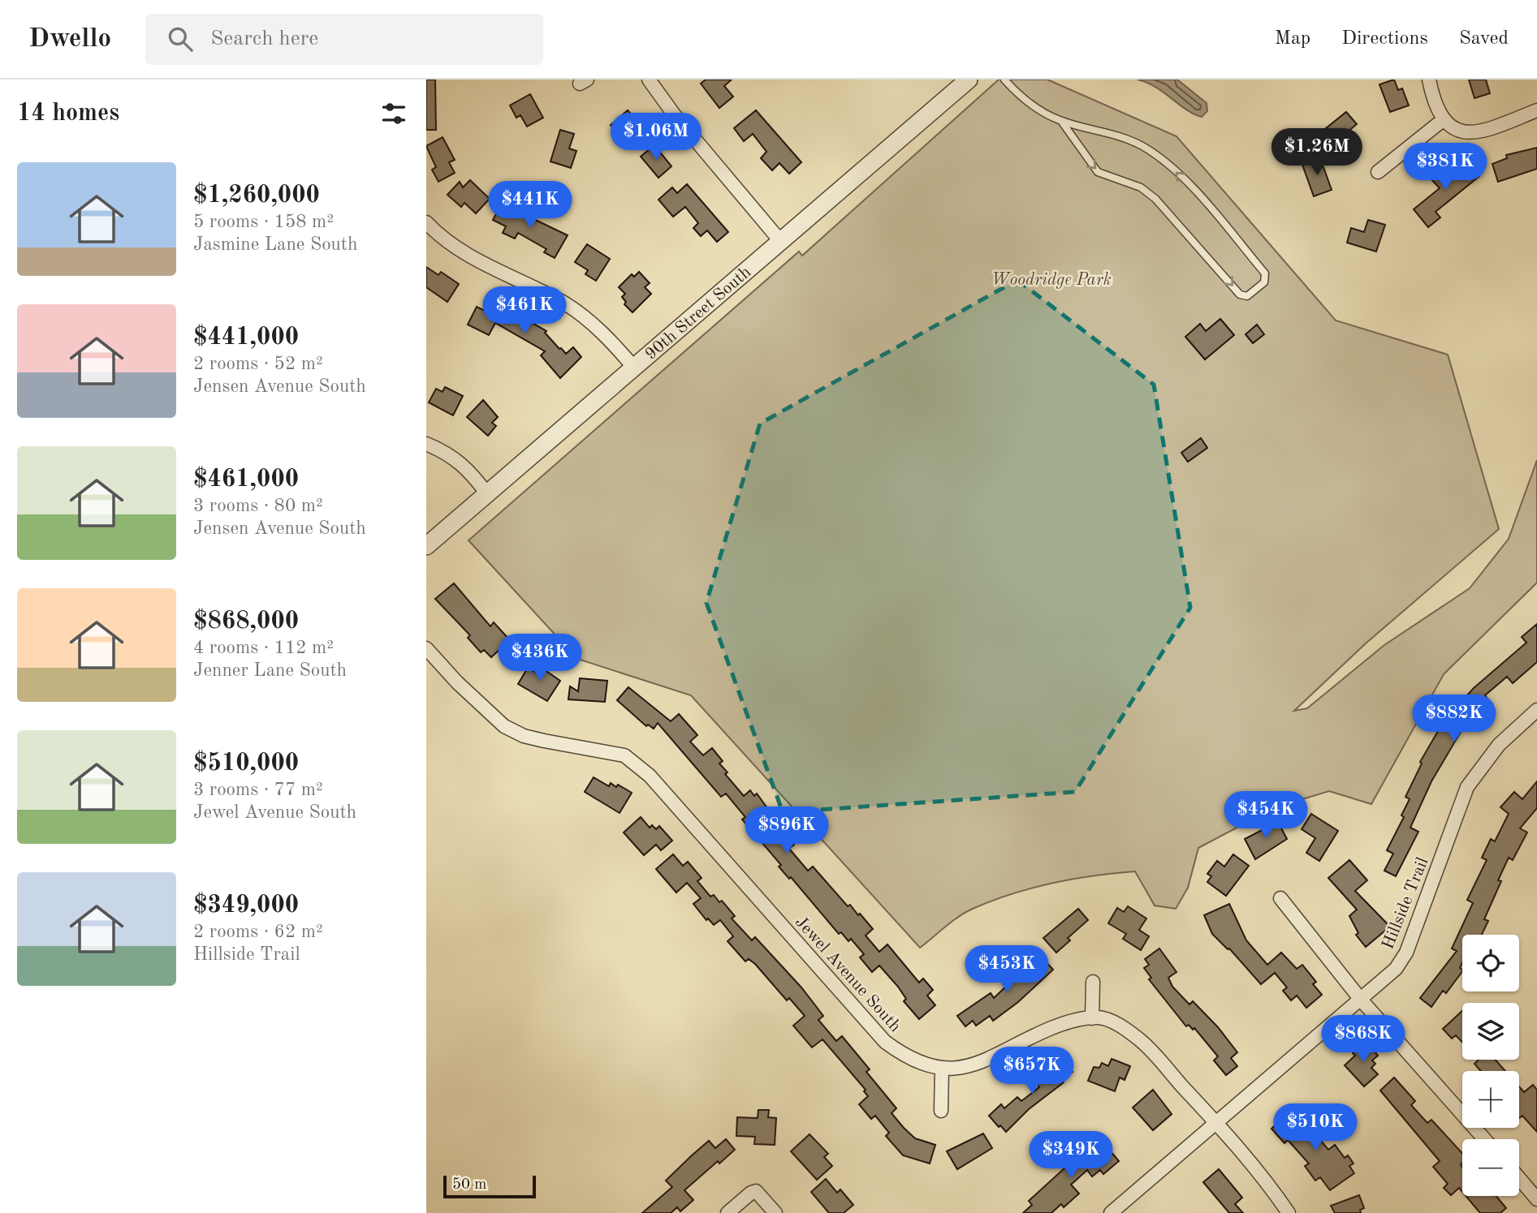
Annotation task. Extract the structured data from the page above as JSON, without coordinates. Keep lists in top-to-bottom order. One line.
{"streets":{"street":["90th Street South","Hillside Trail","Jewel Avenue South"]},"crossings":[["Hillside Trail","Jewel Avenue South"]],"parks":["Woodridge Park"],"scale_bar":"50 m","page":{"header":"Dwello","search":"Search here","nav":["Map","Directions","Saved"],"heading":"14 homes","price":["$1.06M","$1.26M","$381K","$441K","$461K","$436K","$882K","$454K","$896K","$453K","$868K","$657K","$510K","$349K"],"list":[{"name":"$1,260,000","note":"5 rooms · 158 m² · Jasmine Lane South"},{"name":"$441,000","note":"2 rooms · 52 m² · Jensen Avenue South"},{"name":"$461,000","note":"3 rooms · 80 m² · Jensen Avenue South"},{"name":"$868,000","note":"4 rooms · 112 m² · Jenner Lane South"},{"name":"$510,000","note":"3 rooms · 77 m² · Jewel Avenue South"},{"name":"$349,000","note":"2 rooms · 62 m² · Hillside Trail"}],"map_buttons":["+","−"],"scale":"50 m"}}
